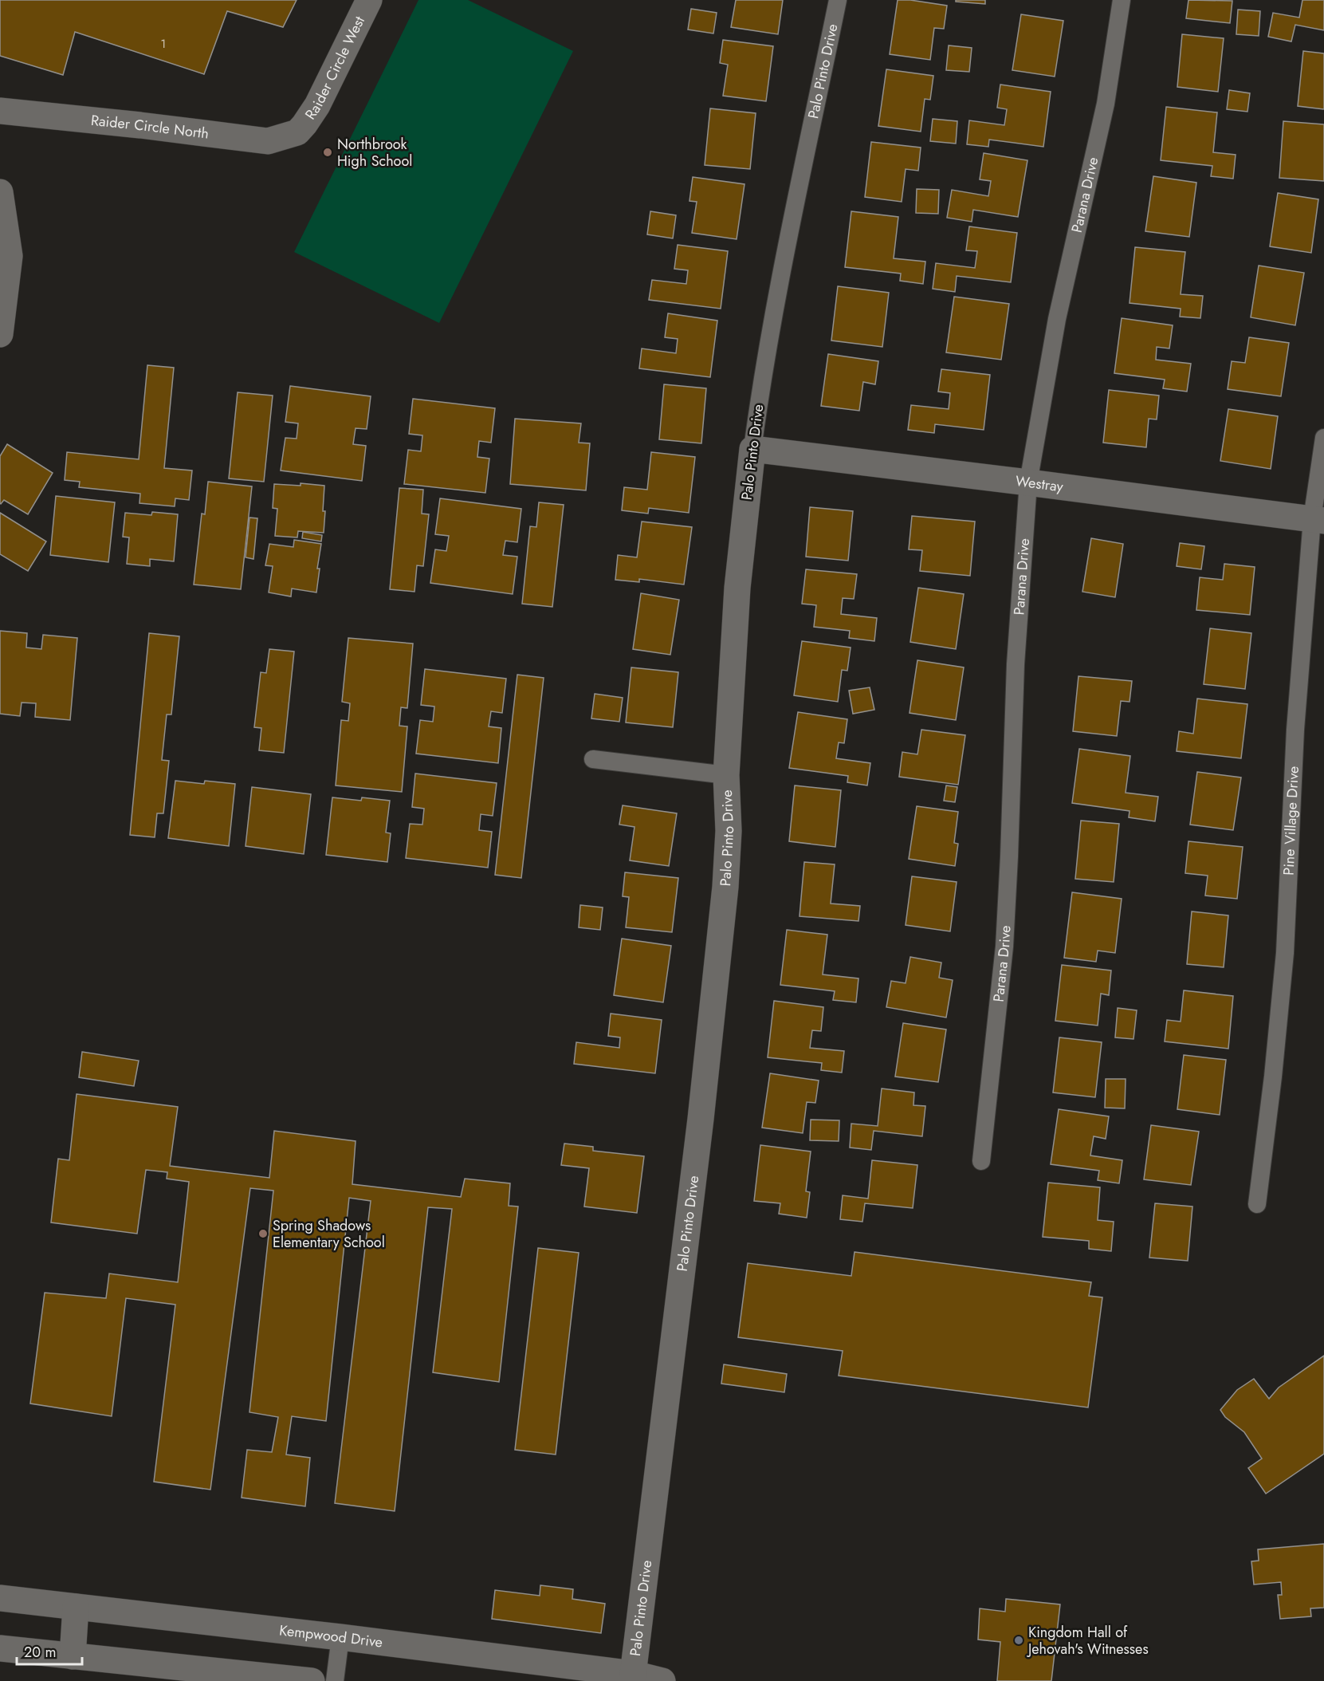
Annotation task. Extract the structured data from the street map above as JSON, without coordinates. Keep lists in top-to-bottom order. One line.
{"streets":{"street":["Raider Circle West","Palo Pinto Drive","Raider Circle North","Parana Drive","Westray","Pine Village Drive","Kempwood Drive"]},"crossings":[["Raider Circle West","Raider Circle North"],["Palo Pinto Drive","Westray"],["Palo Pinto Drive","Kempwood Drive"],["Parana Drive","Westray"],["Westray","Pine Village Drive"]],"places":["Northbrook High School","Spring Shadows Elementary School","Kingdom Hall of Jehovah's Witnesses"],"house_numbers":["1"],"scale_bar":"20 m"}
